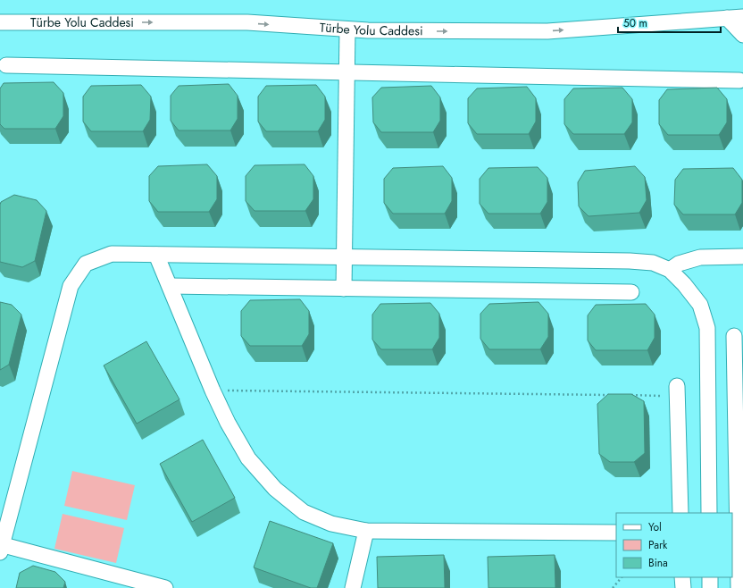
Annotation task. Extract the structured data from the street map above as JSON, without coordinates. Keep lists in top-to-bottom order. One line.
{"streets":{"street":["Türbe Yolu Caddesi"]},"legend":["Yol","Park","Bina"],"scale_bar":"50 m"}
